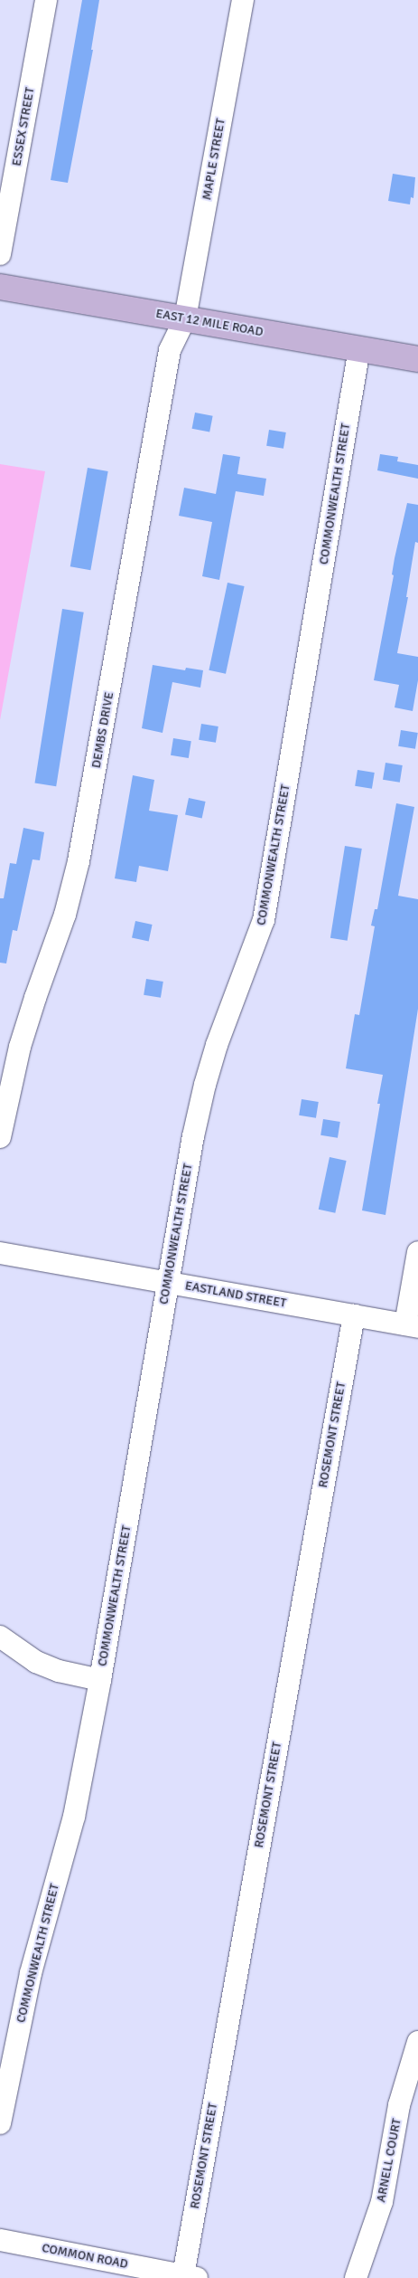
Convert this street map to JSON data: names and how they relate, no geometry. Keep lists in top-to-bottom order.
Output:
{
  "streets": {
    "main road": ["EAST 12 MILE ROAD"],
    "street": [
      "ESSEX STREET",
      "MAPLE STREET",
      "COMMONWEALTH STREET",
      "DEMBS DRIVE",
      "EASTLAND STREET",
      "ROSEMONT STREET",
      "ARNELL COURT",
      "COMMON ROAD"
    ]
  },
  "crossings": [
    ["MAPLE STREET", "EAST 12 MILE ROAD"],
    ["MAPLE STREET", "DEMBS DRIVE"],
    ["EAST 12 MILE ROAD", "COMMONWEALTH STREET"],
    ["EAST 12 MILE ROAD", "DEMBS DRIVE"],
    ["COMMONWEALTH STREET", "EASTLAND STREET"],
    ["EASTLAND STREET", "ROSEMONT STREET"],
    ["ROSEMONT STREET", "COMMON ROAD"]
  ]
}
